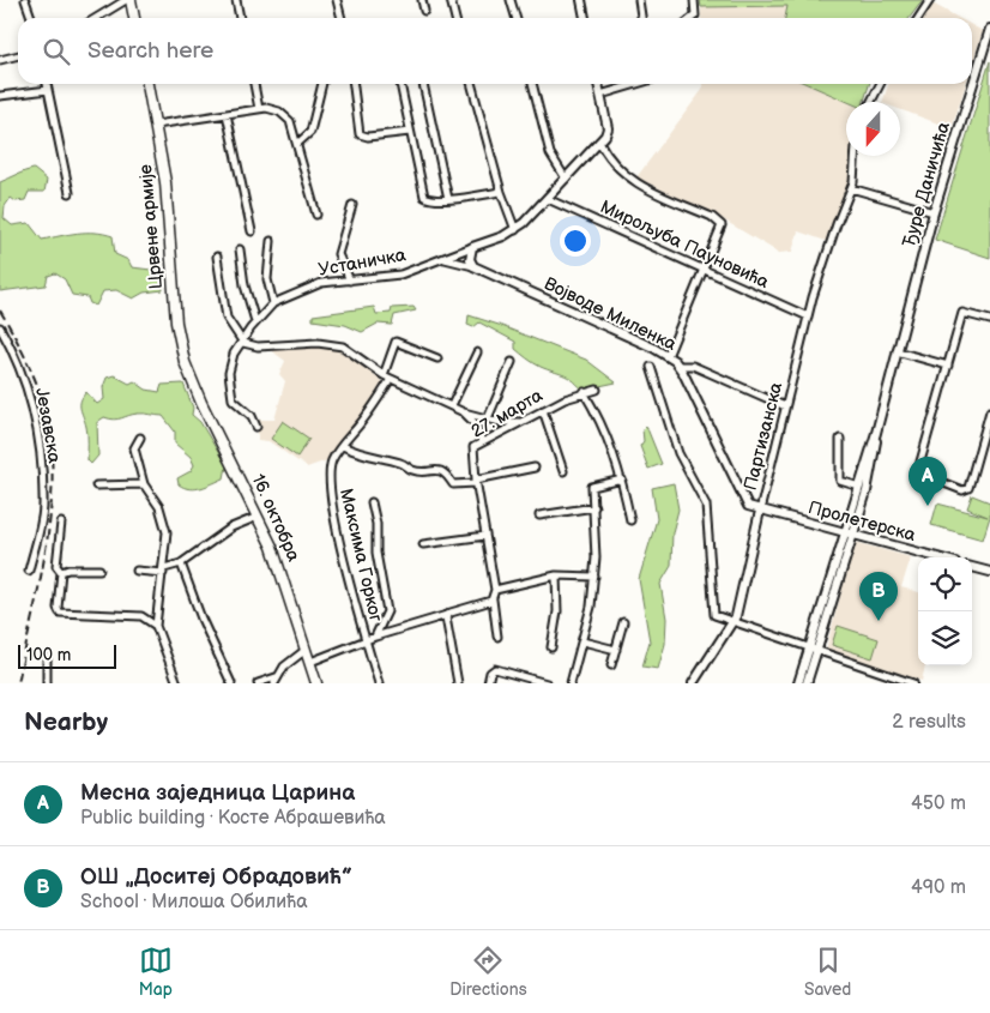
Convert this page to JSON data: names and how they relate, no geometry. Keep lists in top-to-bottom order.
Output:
{
  "streets": {
    "main road": ["Црвене армије", "16. октобра"],
    "street": [
      "Ђуре Даничића",
      "Мирољуба Пауновића",
      "Устаничка",
      "Војводе Миленка",
      "27. марта",
      "Језавска",
      "Партизанска",
      "Пролетерска",
      "Максима Горког"
    ]
  },
  "crossings": [
    ["Ђуре Даничића", "Пролетерска"],
    ["Црвене армије", "16. октобра"],
    ["Мирољуба Пауновића", "Устаничка"],
    ["Мирољуба Пауновића", "Партизанска"],
    ["Војводе Миленка", "Партизанска"],
    ["Партизанска", "Пролетерска"]
  ],
  "scale_bar": "100 m",
  "north": "bottom",
  "page": {
    "search": "Search here",
    "pins": ["A", "B"],
    "scale": "100 m",
    "heading": ["Nearby", "2 results"],
    "list": [
      {
        "mark": "A",
        "name": "Месна заједница Царина",
        "note": "Public building · Косте Абрашевића",
        "value": "450 m"
      },
      {
        "mark": "B",
        "name": "ОШ „Доситеј Обрадовић”",
        "note": "School · Милоша Обилића",
        "value": "490 m"
      }
    ],
    "nav": ["Map", "Directions", "Saved"]
  }
}
